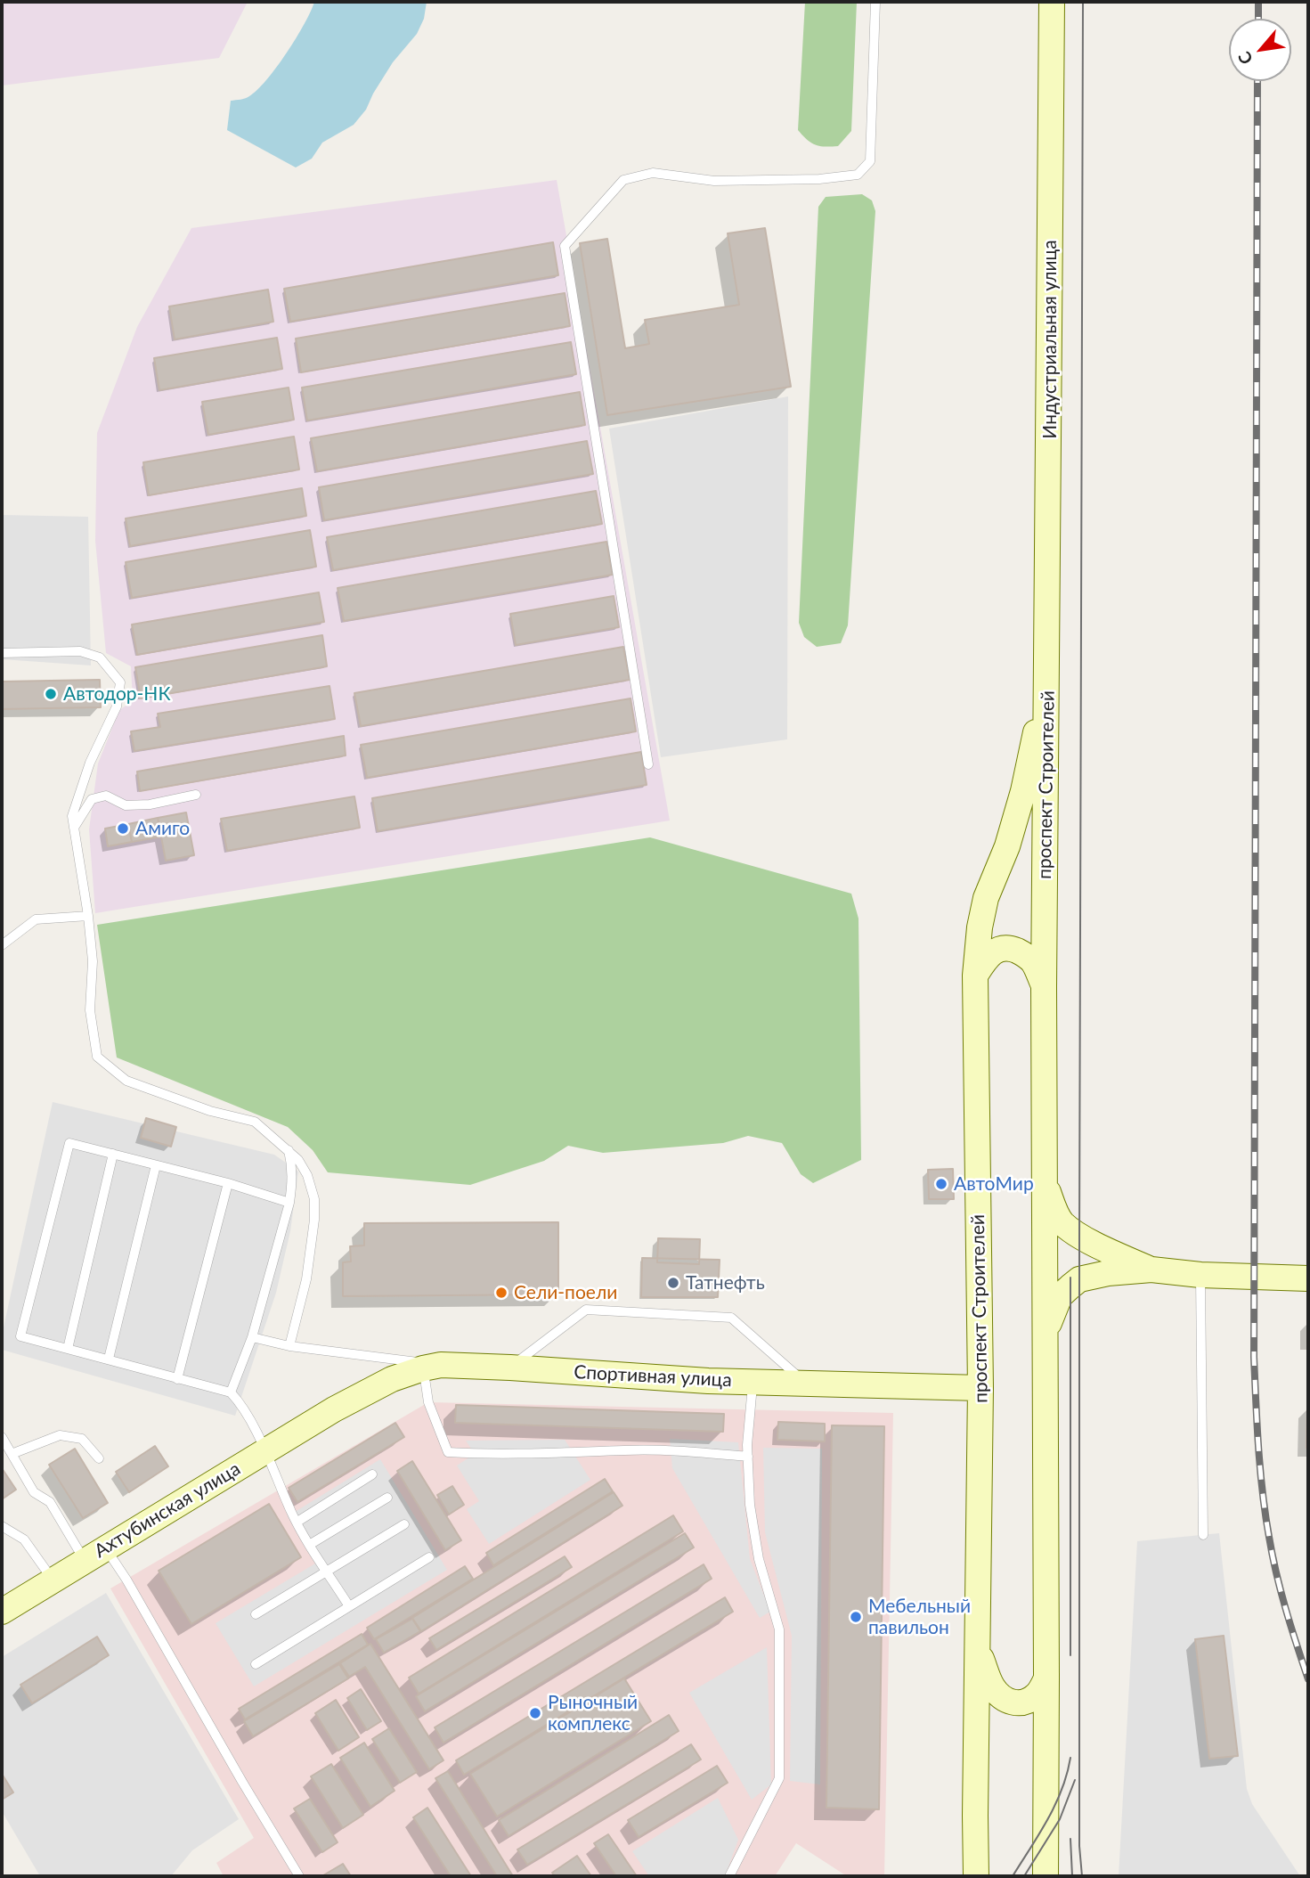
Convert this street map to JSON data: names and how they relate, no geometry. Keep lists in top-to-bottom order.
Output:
{
  "streets": {
    "main road": [
      "Индустриальная улица",
      "проспект Строителей",
      "Спортивная улица",
      "Ахтубинская улица"
    ]
  },
  "crossings": [
    ["Индустриальная улица", "проспект Строителей"],
    ["проспект Строителей", "Спортивная улица"],
    ["Спортивная улица", "Ахтубинская улица"]
  ],
  "places": [
    "Автодор-НК",
    "Амиго",
    "АвтоМир",
    "Татнефть",
    "Сели-поели",
    "Мебельный павильон",
    "Рыночный комплекс"
  ],
  "north": "bottom left"
}
